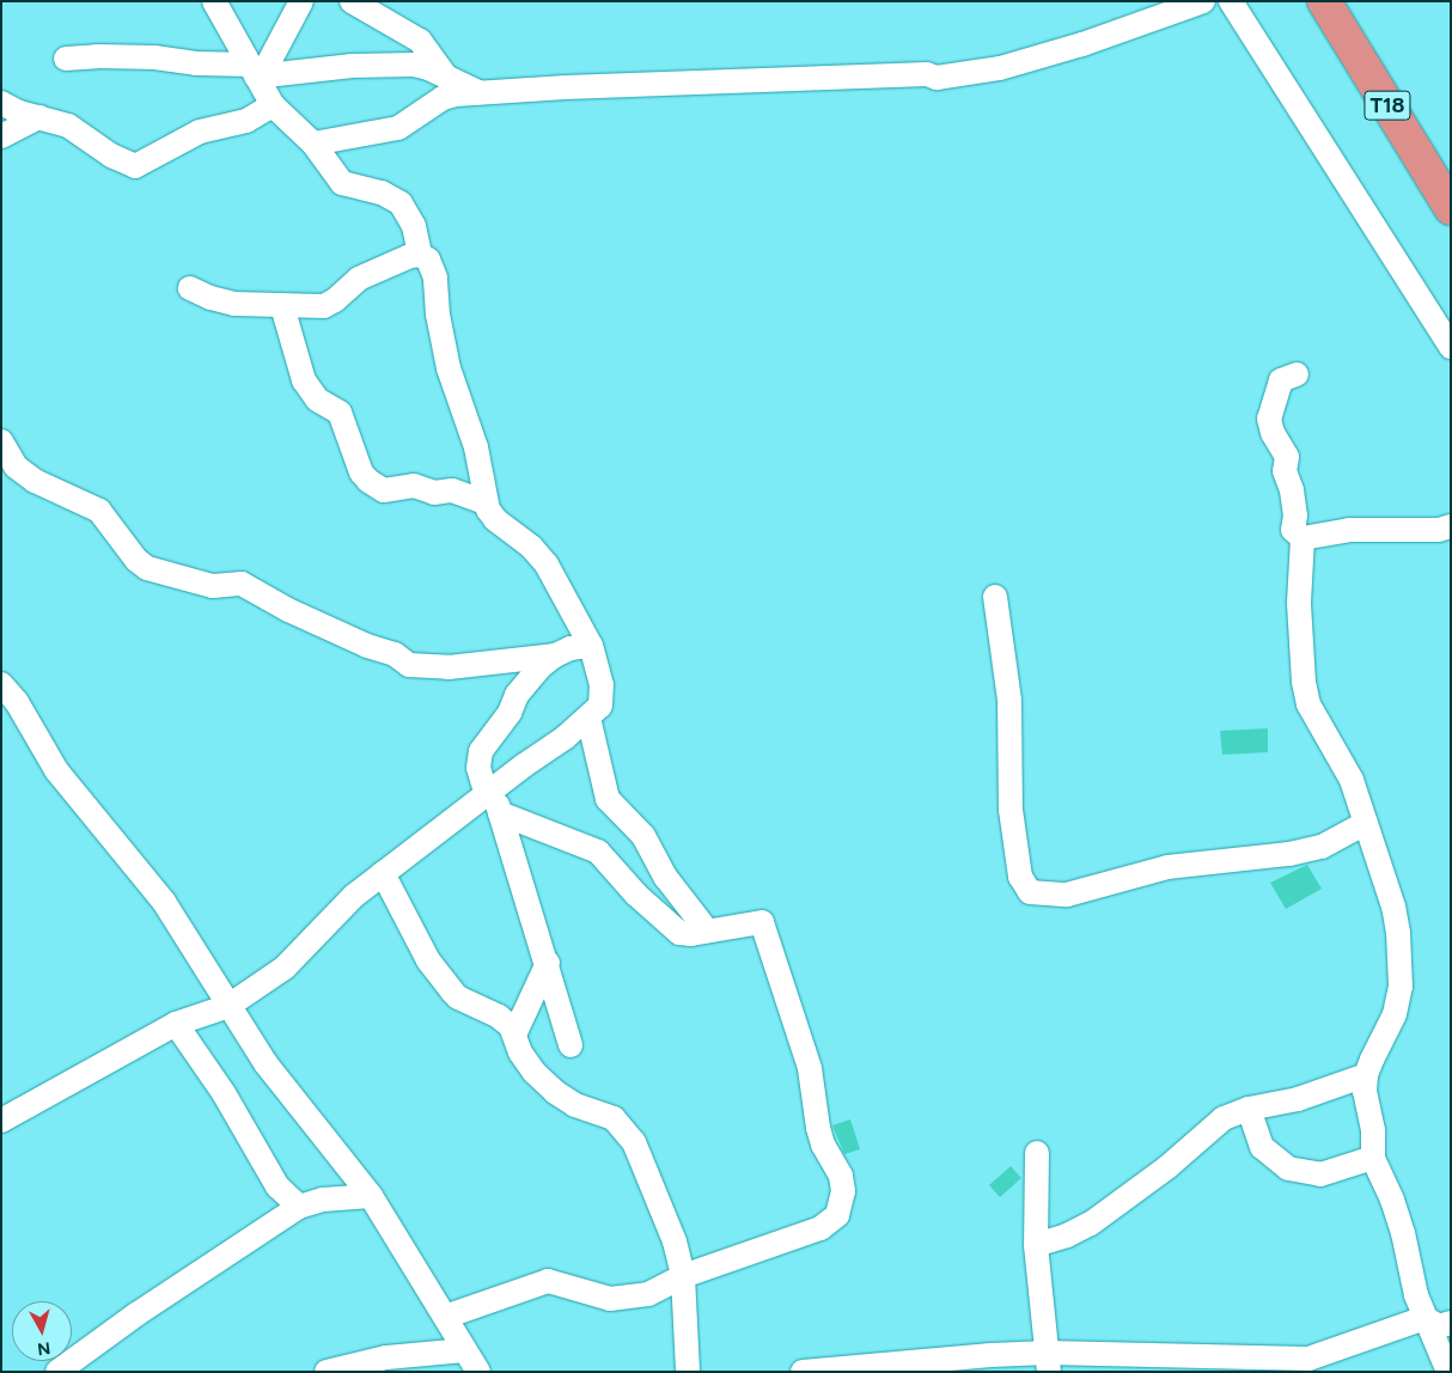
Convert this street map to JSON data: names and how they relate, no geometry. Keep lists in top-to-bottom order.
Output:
{
  "streets": {
    "highway": ["T18"]
  },
  "north": "bottom"
}
